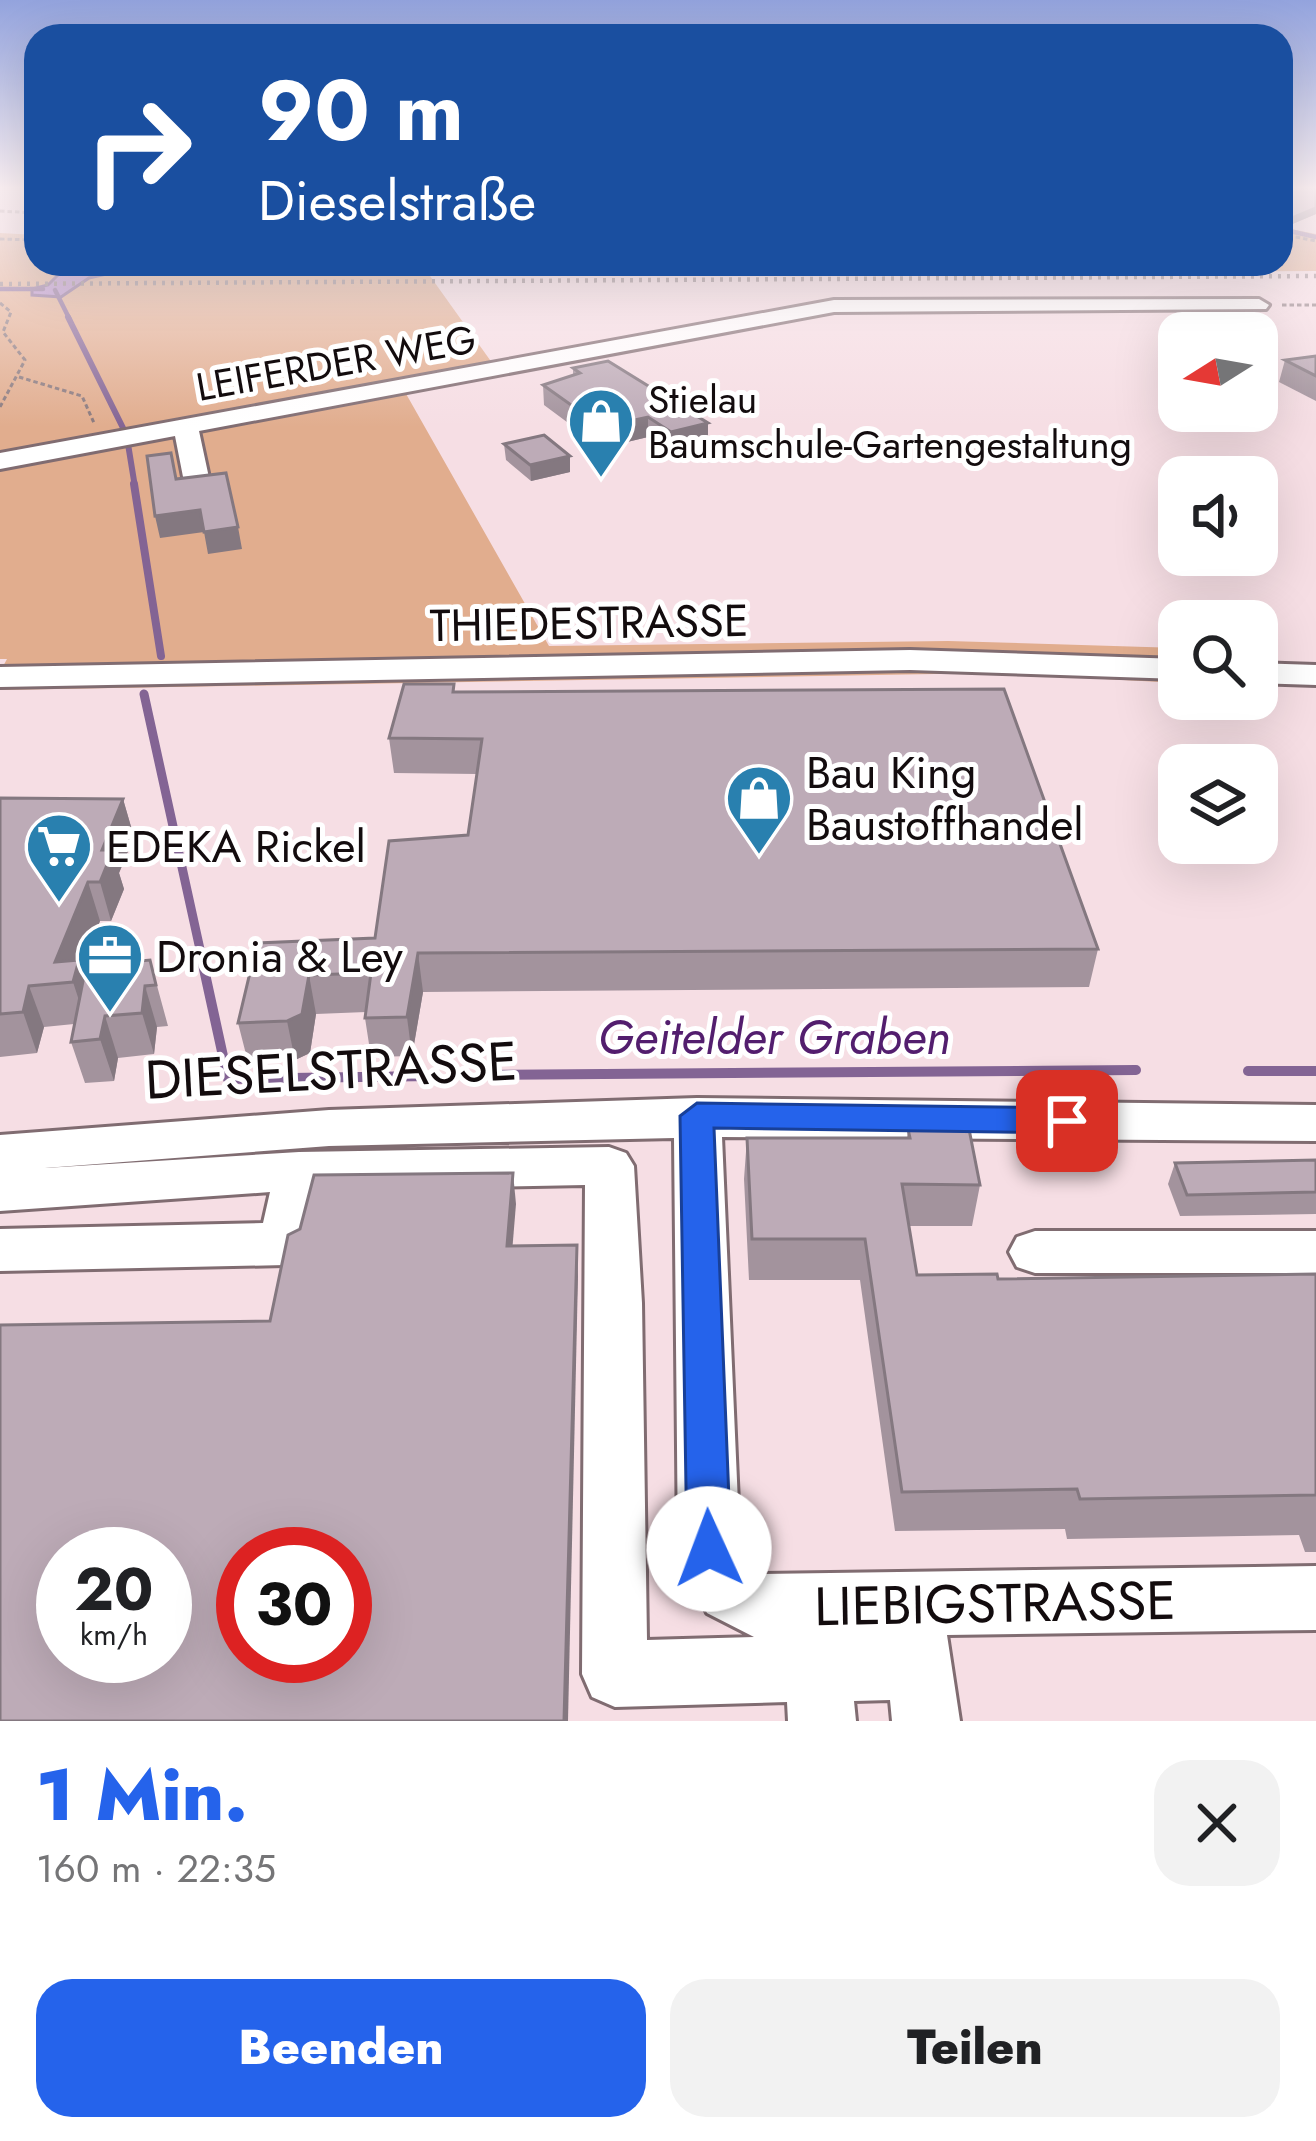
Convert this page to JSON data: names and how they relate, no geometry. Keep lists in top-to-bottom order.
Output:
{
  "streets": {
    "street": [
      "LEIFERDER WEG",
      "THIEDESTRASSE",
      "DIESELSTRASSE",
      "LIEBIGSTRASSE"
    ]
  },
  "crossings": [
    ["DIESELSTRASSE", "LIEBIGSTRASSE"]
  ],
  "water": ["Geitelder Graben"],
  "places": {
    "shop": ["Stielau Baumschule-Gartengestaltung", "Bau King Baustoffhandel"],
    "supermarket": ["EDEKA Rickel"],
    "office": ["Dronia & Ley"]
  },
  "north": "left",
  "page": {
    "turn": ["90 m", "Dieselstraße"],
    "speed": "20 km/h",
    "limit": "30",
    "heading": ["1 Min.", "160 m · 22:35"],
    "buttons": ["Beenden", "Teilen"]
  }
}
